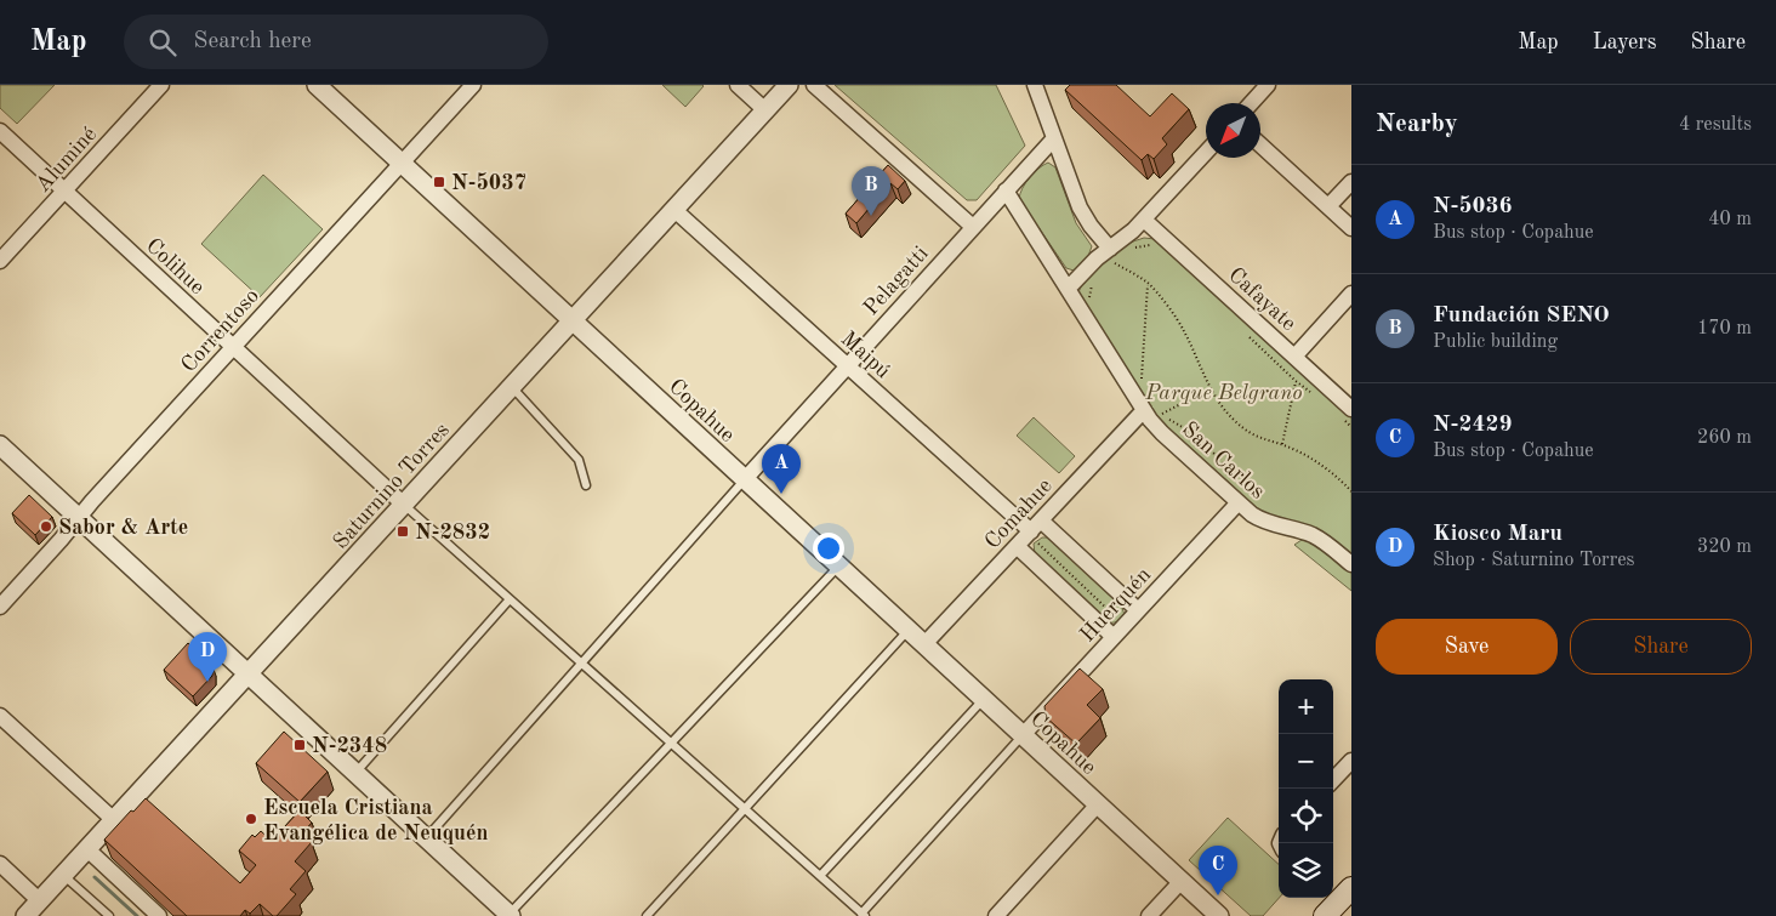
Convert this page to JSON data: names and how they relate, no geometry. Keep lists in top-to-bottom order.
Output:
{
  "streets": {
    "street": [
      "Aluminé",
      "Colihue",
      "Pelagatti",
      "Cafayate",
      "Correntoso",
      "Maipú",
      "Copahue",
      "San Carlos",
      "Saturnino Torres",
      "Comahue",
      "Huerquén"
    ]
  },
  "crossings": [
    ["Aluminé", "Colihue"],
    ["Colihue", "Correntoso"],
    ["Colihue", "Saturnino Torres"],
    ["Pelagatti", "Maipú"],
    ["Pelagatti", "Copahue"],
    ["Pelagatti", "San Carlos"],
    ["Correntoso", "Copahue"],
    ["Maipú", "Saturnino Torres"],
    ["Maipú", "Comahue"],
    ["Maipú", "Huerquén"],
    ["Copahue", "Saturnino Torres"],
    ["Copahue", "Comahue"],
    ["Copahue", "Huerquén"],
    ["San Carlos", "Comahue"],
    ["San Carlos", "Huerquén"]
  ],
  "parks": ["Parque Belgrano"],
  "places": {
    "transit": ["N-5037", "N-2832", "N-2348"],
    "other": ["Sabor & Arte", "Escuela Cristiana Evangélica de Neuquén"]
  },
  "north": "bottom left",
  "page": {
    "header": "Map",
    "search": "Search here",
    "nav": ["Map", "Layers", "Share"],
    "heading": ["Nearby", "4 results"],
    "list": [
      {
        "mark": "A",
        "name": "N-5036",
        "note": "Bus stop · Copahue",
        "value": "40 m"
      },
      {
        "mark": "B",
        "name": "Fundación SENO",
        "note": "Public building",
        "value": "170 m"
      },
      {
        "mark": "C",
        "name": "N-2429",
        "note": "Bus stop · Copahue",
        "value": "260 m"
      },
      {
        "mark": "D",
        "name": "Kiosco Maru",
        "note": "Shop · Saturnino Torres",
        "value": "320 m"
      }
    ],
    "pins": [
      "B",
      "A",
      "D",
      "C"
    ],
    "buttons": ["Save", "Share"],
    "map_buttons": ["+", "−"]
  }
}
